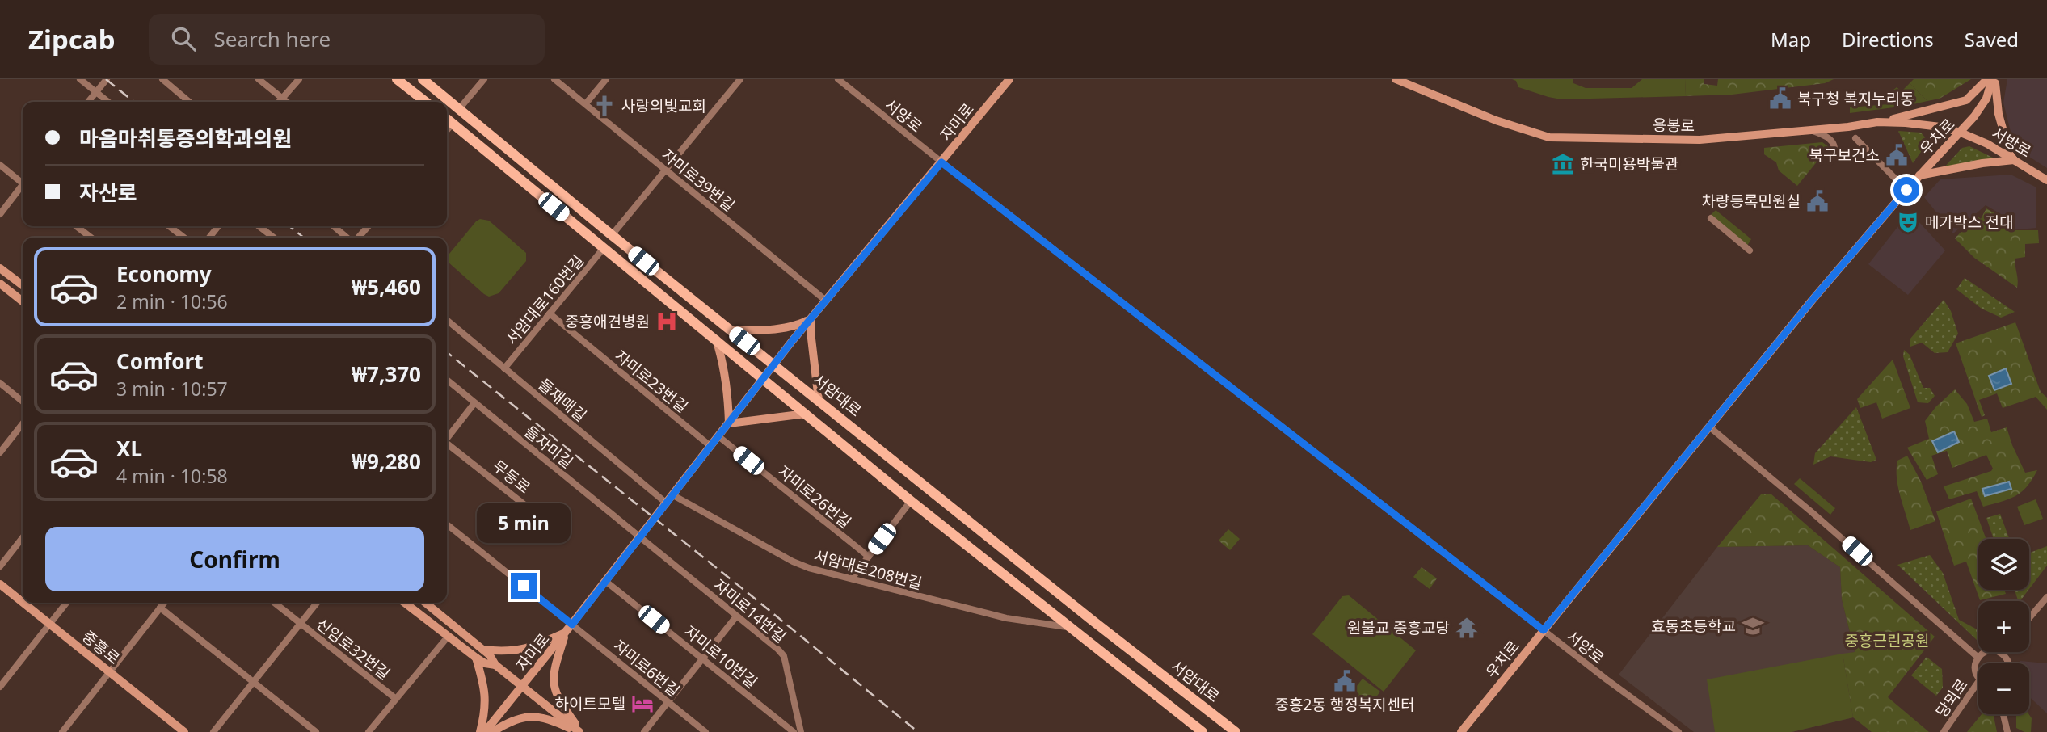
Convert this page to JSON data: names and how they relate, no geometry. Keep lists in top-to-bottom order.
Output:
{
  "streets": {
    "main road": ["서암대로"],
    "street": [
      "서양로",
      "자미로",
      "용봉로",
      "우치로",
      "서방로",
      "자미로39번길",
      "서암대로160번길",
      "자미로23번길",
      "들재매길",
      "들자미길",
      "무등로",
      "자미로26번길",
      "서암대로208번길",
      "자미로14번길",
      "중흥로",
      "신임로32번길",
      "자미로10번길",
      "자미로6번길",
      "당뫼로"
    ]
  },
  "crossings": [
    ["서양로", "자미로"],
    ["서양로", "우치로"],
    ["자미로", "자미로39번길"],
    ["자미로", "자미로23번길"],
    ["자미로", "서암대로"],
    ["자미로", "들재매길"],
    ["자미로", "들자미길"],
    ["자미로", "자미로26번길"],
    ["자미로", "서암대로208번길"],
    ["자미로", "자미로14번길"],
    ["자미로", "자미로10번길"],
    ["자미로", "자미로6번길"],
    ["용봉로", "우치로"],
    ["용봉로", "서방로"],
    ["우치로", "서방로"],
    ["서암대로160번길", "자미로23번길"],
    ["서암대로160번길", "들재매길"],
    ["들자미길", "무등로"],
    ["들자미길", "자미로14번길"]
  ],
  "parks": ["중흥근린공원"],
  "places": {
    "public building": [
      "북구청 복지누리동",
      "북구보건소",
      "차량등록민원실",
      "중흥2동 행정복지센터"
    ],
    "church": ["사랑의빛교회"],
    "museum": ["한국미용박물관"],
    "theatre": ["메가박스 전대"],
    "hospital": ["중흥애견병원"],
    "school or university": ["효동초등학교"],
    "temple": ["원불교 중흥교당"],
    "hotel": ["하이트모텔"]
  },
  "page": {
    "header": "Zipcab",
    "search": "Search here",
    "nav": ["Map", "Directions", "Saved"],
    "banner": ["마음마취통증의학과의원", "자산로"],
    "list": [
      {
        "name": "Economy",
        "note": "2 min · 10:56",
        "value": "₩5,460"
      },
      {
        "name": "Comfort",
        "note": "3 min · 10:57",
        "value": "₩7,370"
      },
      {
        "name": "XL",
        "note": "4 min · 10:58",
        "value": "₩9,280"
      }
    ],
    "bubble": "5 min",
    "buttons": "Confirm",
    "map_buttons": ["+", "−"]
  }
}
